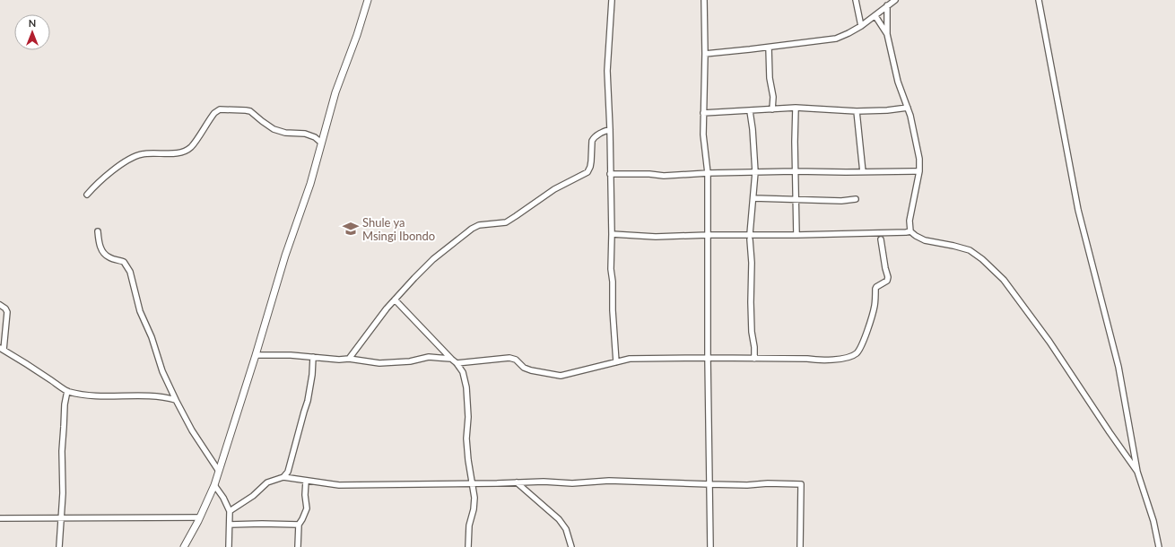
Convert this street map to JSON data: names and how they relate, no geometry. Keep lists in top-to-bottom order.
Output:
{
  "places": {
    "school or university": ["Shule ya Msingi Ibondo"]
  },
  "north": "top"
}
